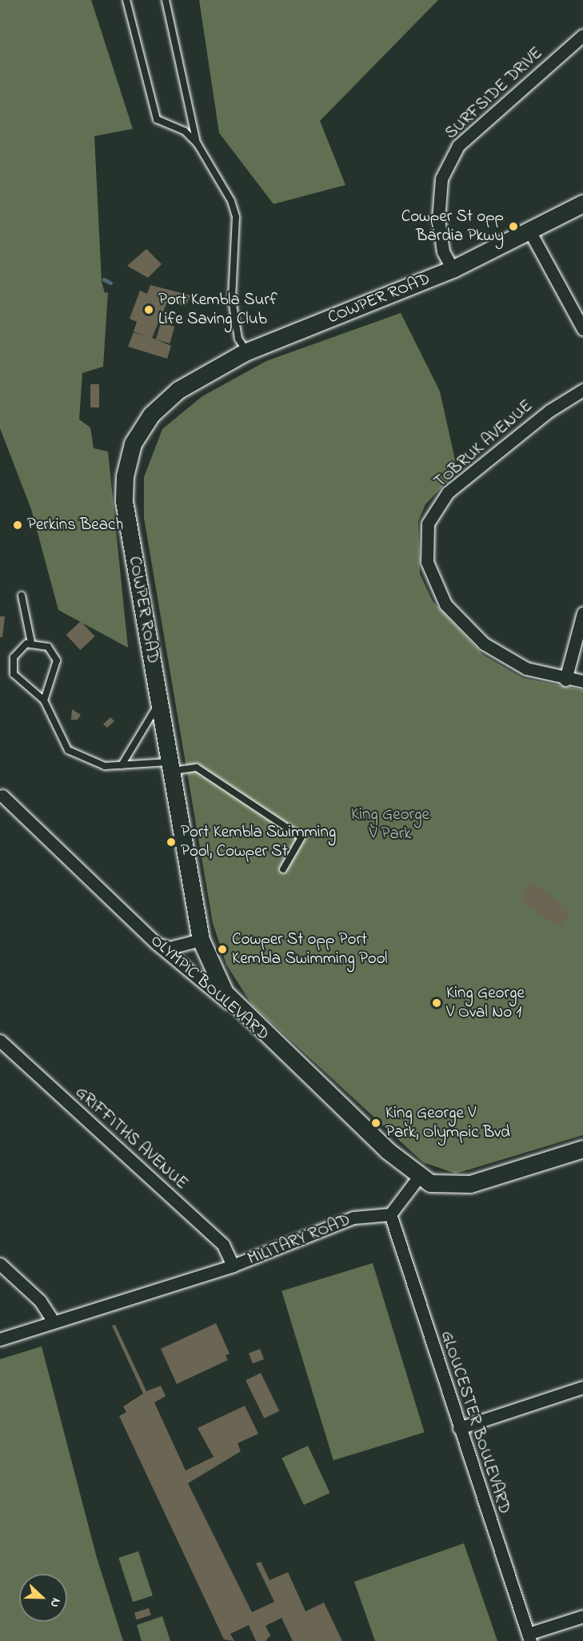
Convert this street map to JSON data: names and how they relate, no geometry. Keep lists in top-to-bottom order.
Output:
{
  "streets": {
    "main road": ["COWPER ROAD", "OLYMPIC BOULEVARD"],
    "street": [
      "SURFSIDE DRIVE",
      "TOBRUK AVENUE",
      "GRIFFITHS AVENUE",
      "MILITARY ROAD",
      "GLOUCESTER BOULEVARD"
    ]
  },
  "crossings": [
    ["SURFSIDE DRIVE", "COWPER ROAD"],
    ["COWPER ROAD", "OLYMPIC BOULEVARD"],
    ["GRIFFITHS AVENUE", "MILITARY ROAD"],
    ["MILITARY ROAD", "GLOUCESTER BOULEVARD"]
  ],
  "parks": ["King George V Park"],
  "places": [
    "Cowper St opp Bardia Pkwy",
    "Port Kembla Surf Life Saving Club",
    "Perkins Beach",
    "Port Kembla Swimming Pool, Cowper St",
    "Cowper St opp Port Kembla Swimming Pool",
    "King George V Oval No 1",
    "King George V Park, Olympic Bvd"
  ],
  "north": "right"
}
